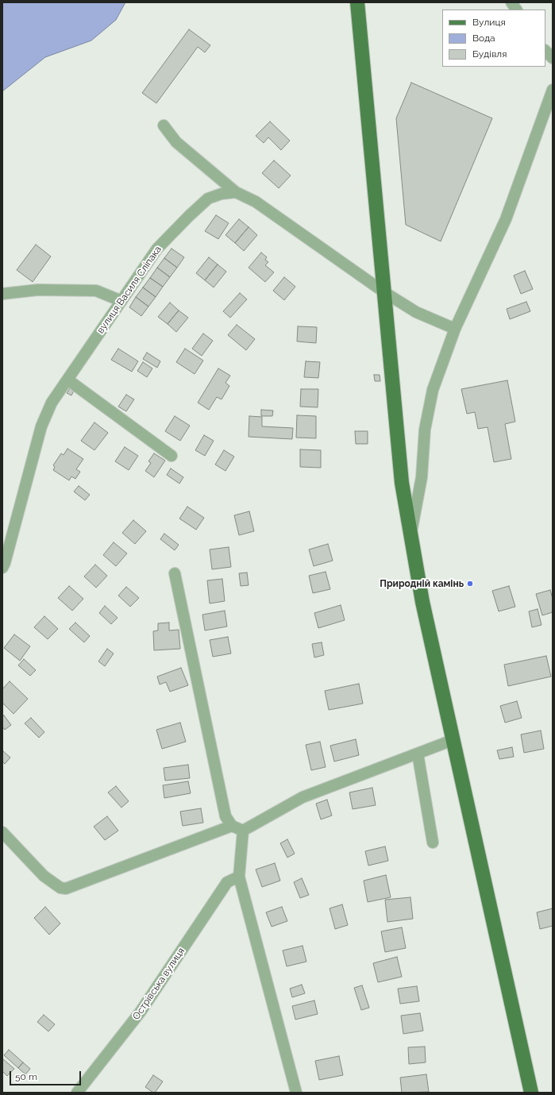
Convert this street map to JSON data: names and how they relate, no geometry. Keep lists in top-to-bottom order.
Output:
{
  "streets": {
    "street": ["вулиця Василя Сліпака", "Острівська вулиця"]
  },
  "places": ["Природній камінь"],
  "legend": ["Вулиця", "Вода", "Будівля"],
  "scale_bar": "50 m"
}
